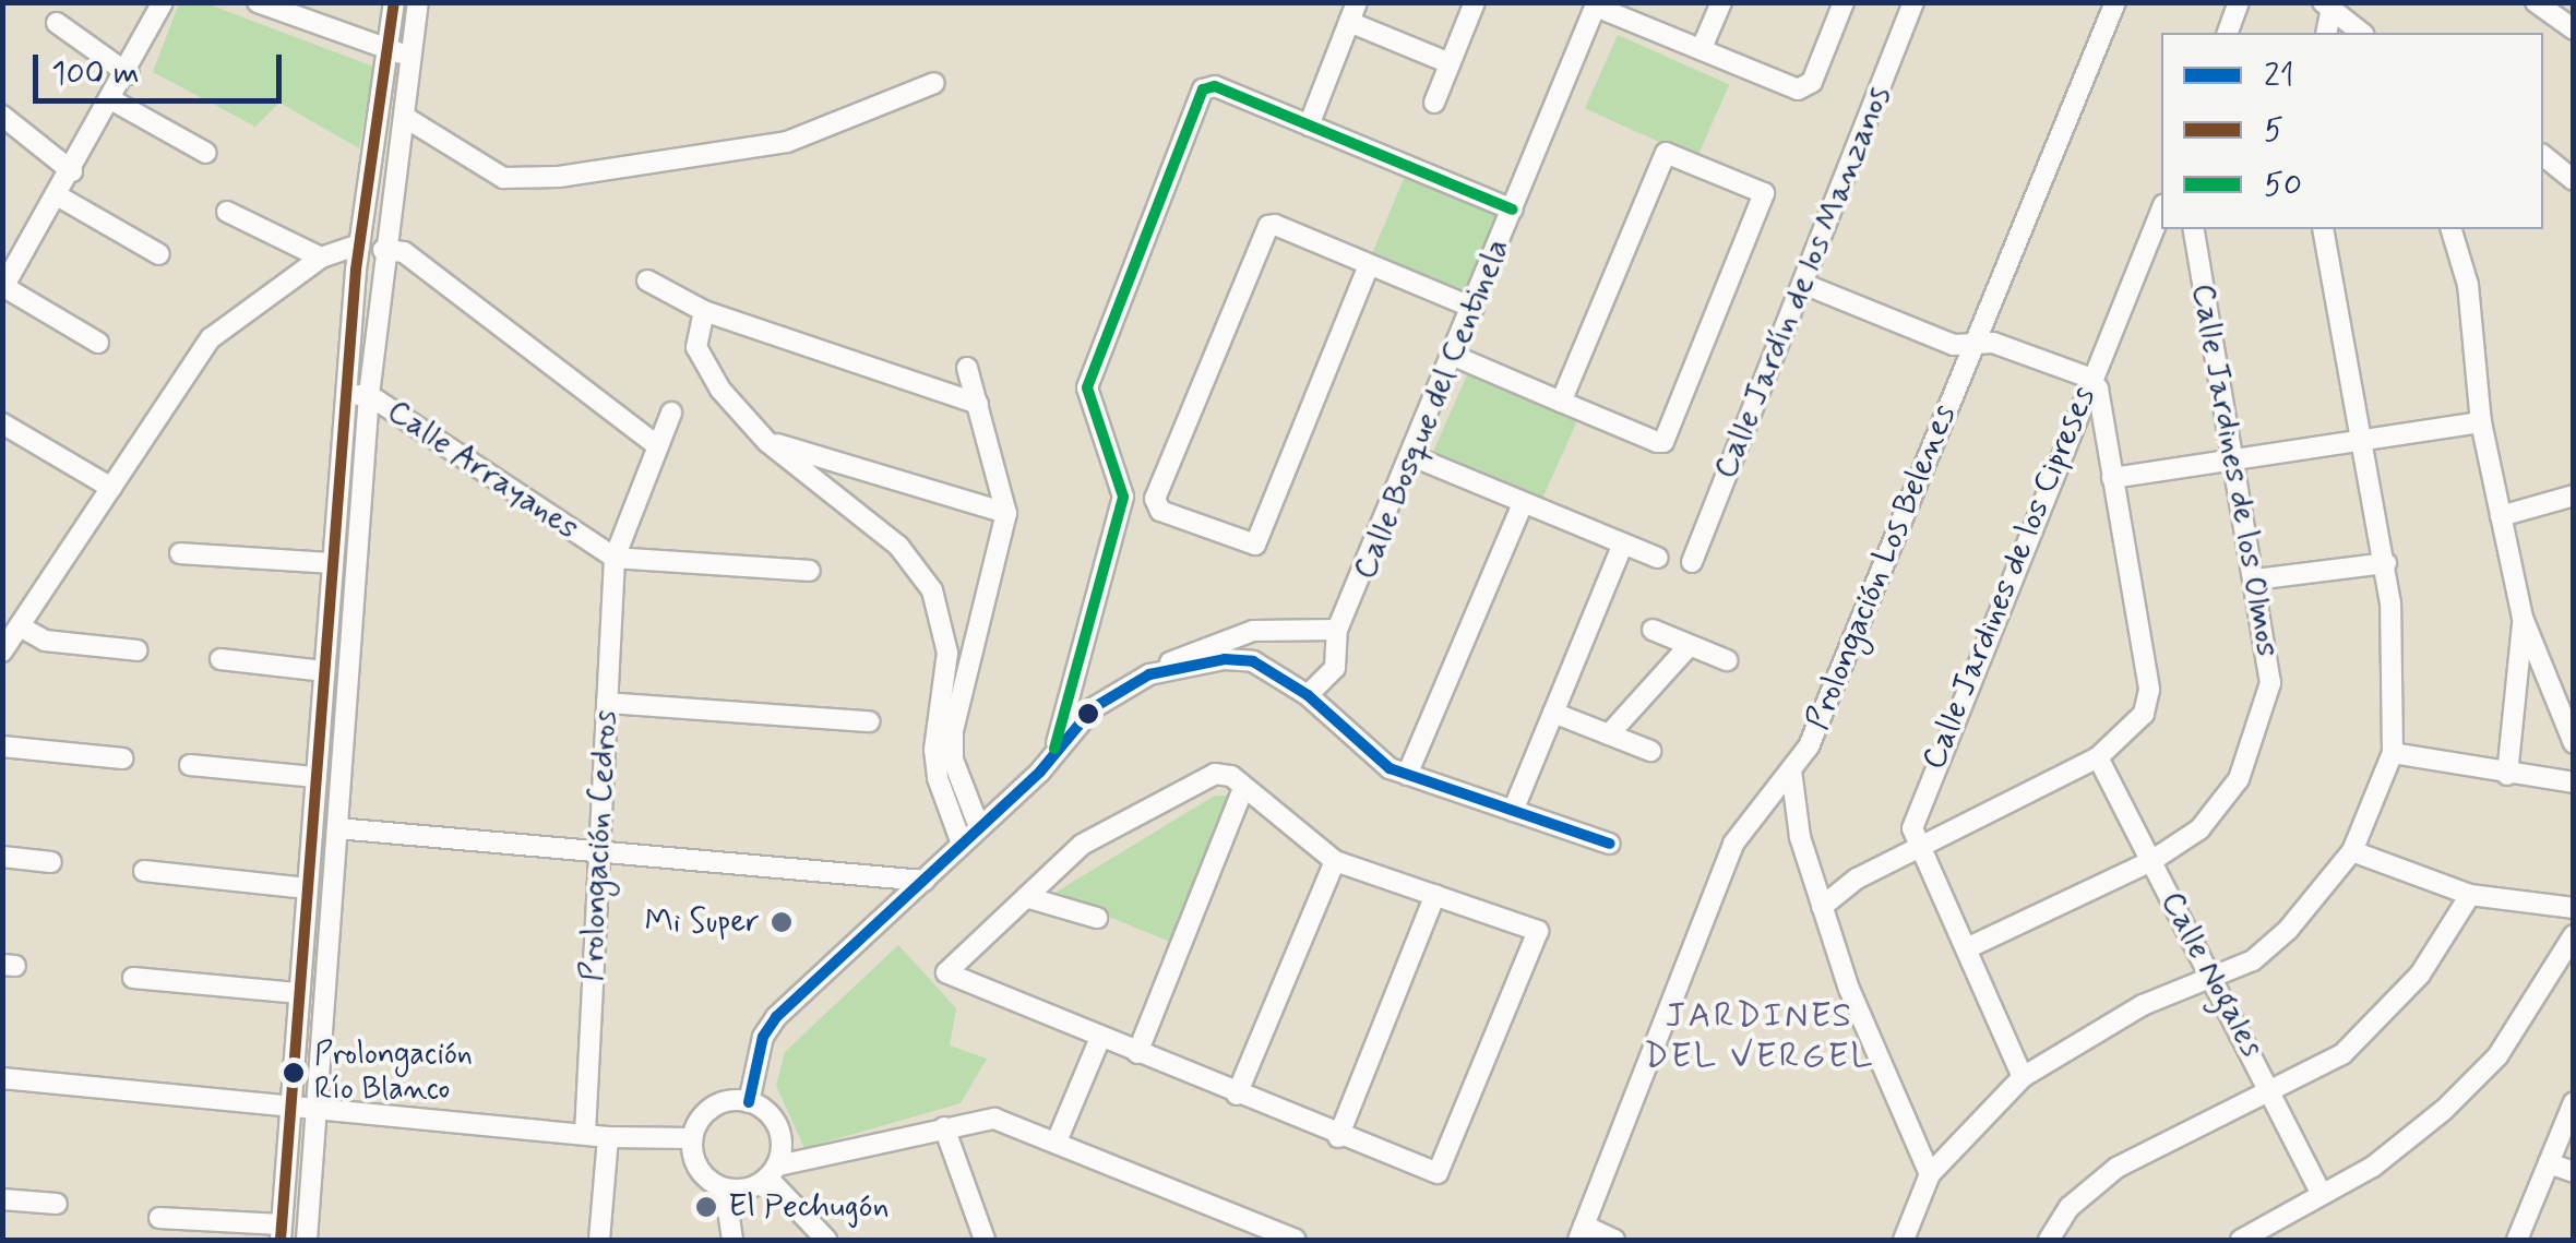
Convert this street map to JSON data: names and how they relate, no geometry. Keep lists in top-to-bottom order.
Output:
{
  "streets": {
    "street": [
      "Calle Jardín de los Manzanos",
      "Calle Bosque del Centinela",
      "Calle Arrayanes",
      "Calle Jardines de los Olmos",
      "Prolongación Los Belenes",
      "Calle Jardines de los Cipreses",
      "Prolongación Cedros",
      "Calle Nogales"
    ]
  },
  "crossings": [
    ["Calle Arrayanes", "Prolongación Cedros"],
    ["Calle Jardines de los Olmos", "Calle Nogales"]
  ],
  "districts": ["JARDINES DEL VERGEL"],
  "places": ["Mi Super", "Prolongación Río Blanco", "El Pechugón"],
  "lines": ["transit line 5", "transit line 50", "transit line 21"],
  "legend": ["21", "5", "50"],
  "scale_bar": "100 m"
}
